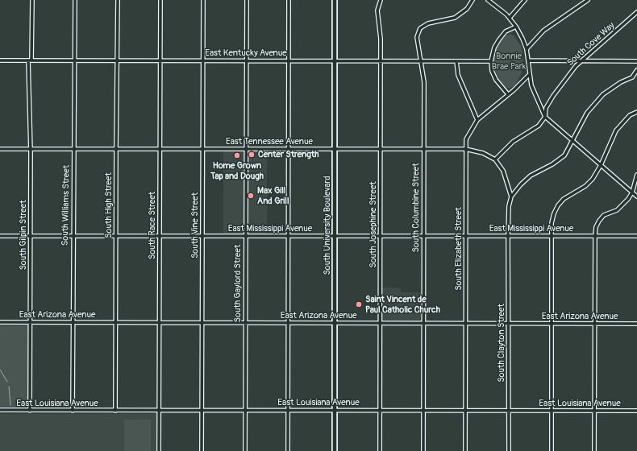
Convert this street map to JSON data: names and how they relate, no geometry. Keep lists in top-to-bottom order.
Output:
{
  "streets": {
    "main road": ["South University Boulevard"],
    "street": [
      "South Cove Way",
      "East Kentucky Avenue",
      "East Tennessee Avenue",
      "South Williams Street",
      "South High Street",
      "South Columbine Street",
      "South Josephine Street",
      "South Race Street",
      "South Vine Street",
      "East Mississippi Avenue",
      "South Gilpin Street",
      "South Elizabeth Street",
      "South Gaylord Street",
      "East Arizona Avenue",
      "South Clayton Street",
      "East Louisiana Avenue"
    ]
  },
  "crossings": [
    ["South Cove Way", "East Tennessee Avenue"],
    ["East Kentucky Avenue", "South Williams Street"],
    ["East Kentucky Avenue", "South High Street"],
    ["East Kentucky Avenue", "South Columbine Street"],
    ["East Kentucky Avenue", "South Josephine Street"],
    ["East Kentucky Avenue", "South Race Street"],
    ["East Kentucky Avenue", "South Vine Street"],
    ["East Kentucky Avenue", "South University Boulevard"],
    ["East Kentucky Avenue", "South Gilpin Street"],
    ["East Kentucky Avenue", "South Gaylord Street"],
    ["East Tennessee Avenue", "South Williams Street"],
    ["East Tennessee Avenue", "South High Street"],
    ["East Tennessee Avenue", "South Columbine Street"],
    ["East Tennessee Avenue", "South Josephine Street"],
    ["East Tennessee Avenue", "South Race Street"],
    ["East Tennessee Avenue", "South Vine Street"],
    ["East Tennessee Avenue", "South University Boulevard"],
    ["East Tennessee Avenue", "South Gilpin Street"],
    ["East Tennessee Avenue", "South Elizabeth Street"],
    ["East Tennessee Avenue", "South Gaylord Street"],
    ["South Williams Street", "East Mississippi Avenue"],
    ["South Williams Street", "East Arizona Avenue"],
    ["South Williams Street", "East Louisiana Avenue"],
    ["South High Street", "East Mississippi Avenue"],
    ["South High Street", "East Arizona Avenue"],
    ["South High Street", "East Louisiana Avenue"],
    ["South Columbine Street", "East Mississippi Avenue"],
    ["South Columbine Street", "East Arizona Avenue"],
    ["South Columbine Street", "East Louisiana Avenue"],
    ["South Josephine Street", "East Mississippi Avenue"],
    ["South Josephine Street", "East Arizona Avenue"],
    ["South Josephine Street", "East Louisiana Avenue"],
    ["South Race Street", "East Mississippi Avenue"],
    ["South Race Street", "East Arizona Avenue"],
    ["South Race Street", "East Louisiana Avenue"],
    ["South Vine Street", "East Mississippi Avenue"],
    ["South Vine Street", "East Arizona Avenue"],
    ["South Vine Street", "East Louisiana Avenue"],
    ["South University Boulevard", "East Mississippi Avenue"],
    ["South University Boulevard", "East Arizona Avenue"],
    ["South University Boulevard", "East Louisiana Avenue"],
    ["East Mississippi Avenue", "South Gilpin Street"],
    ["East Mississippi Avenue", "South Elizabeth Street"],
    ["East Mississippi Avenue", "South Gaylord Street"],
    ["East Mississippi Avenue", "South Clayton Street"],
    ["South Gilpin Street", "East Arizona Avenue"],
    ["South Gilpin Street", "East Louisiana Avenue"],
    ["South Elizabeth Street", "East Arizona Avenue"],
    ["South Elizabeth Street", "East Louisiana Avenue"],
    ["South Gaylord Street", "East Arizona Avenue"],
    ["South Gaylord Street", "East Louisiana Avenue"],
    ["East Arizona Avenue", "South Clayton Street"],
    ["South Clayton Street", "East Louisiana Avenue"]
  ],
  "parks": ["Bonnie Brae Park"],
  "places": [
    "Center Strength",
    "Home Grown Tap and Dough",
    "Max Gill And Grill",
    "Saint Vincent de Paul Catholic Church"
  ]
}
